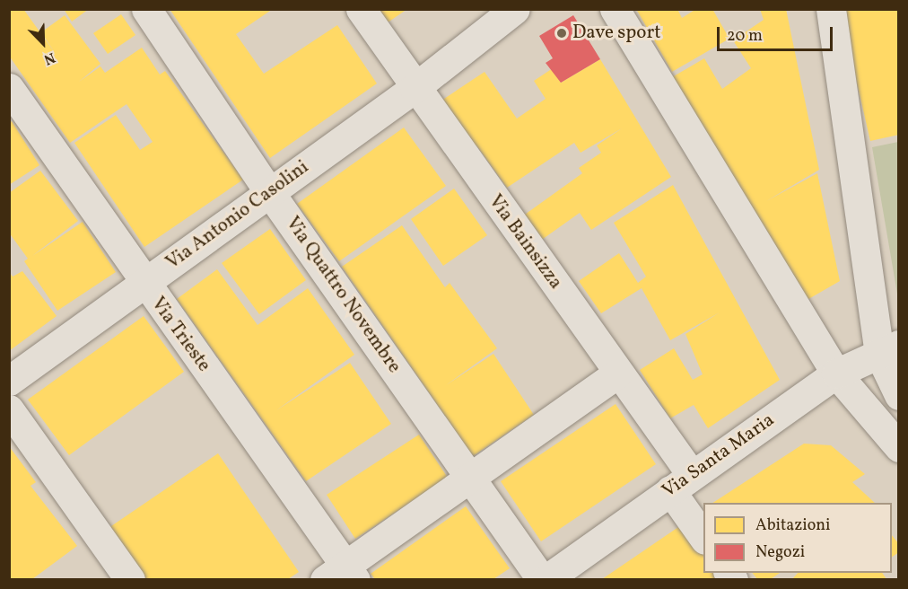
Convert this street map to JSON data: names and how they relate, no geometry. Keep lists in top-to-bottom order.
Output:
{
  "streets": {
    "street": [
      "Via Antonio Casolini",
      "Via Bainsizza",
      "Via Quattro Novembre",
      "Via Trieste",
      "Via Santa Maria"
    ]
  },
  "crossings": [
    ["Via Antonio Casolini", "Via Bainsizza"],
    ["Via Antonio Casolini", "Via Quattro Novembre"],
    ["Via Antonio Casolini", "Via Trieste"],
    ["Via Bainsizza", "Via Santa Maria"],
    ["Via Quattro Novembre", "Via Santa Maria"]
  ],
  "places": ["Dave sport"],
  "legend": ["Abitazioni", "Negozi"],
  "scale_bar": "20 m",
  "north": "bottom right"
}
